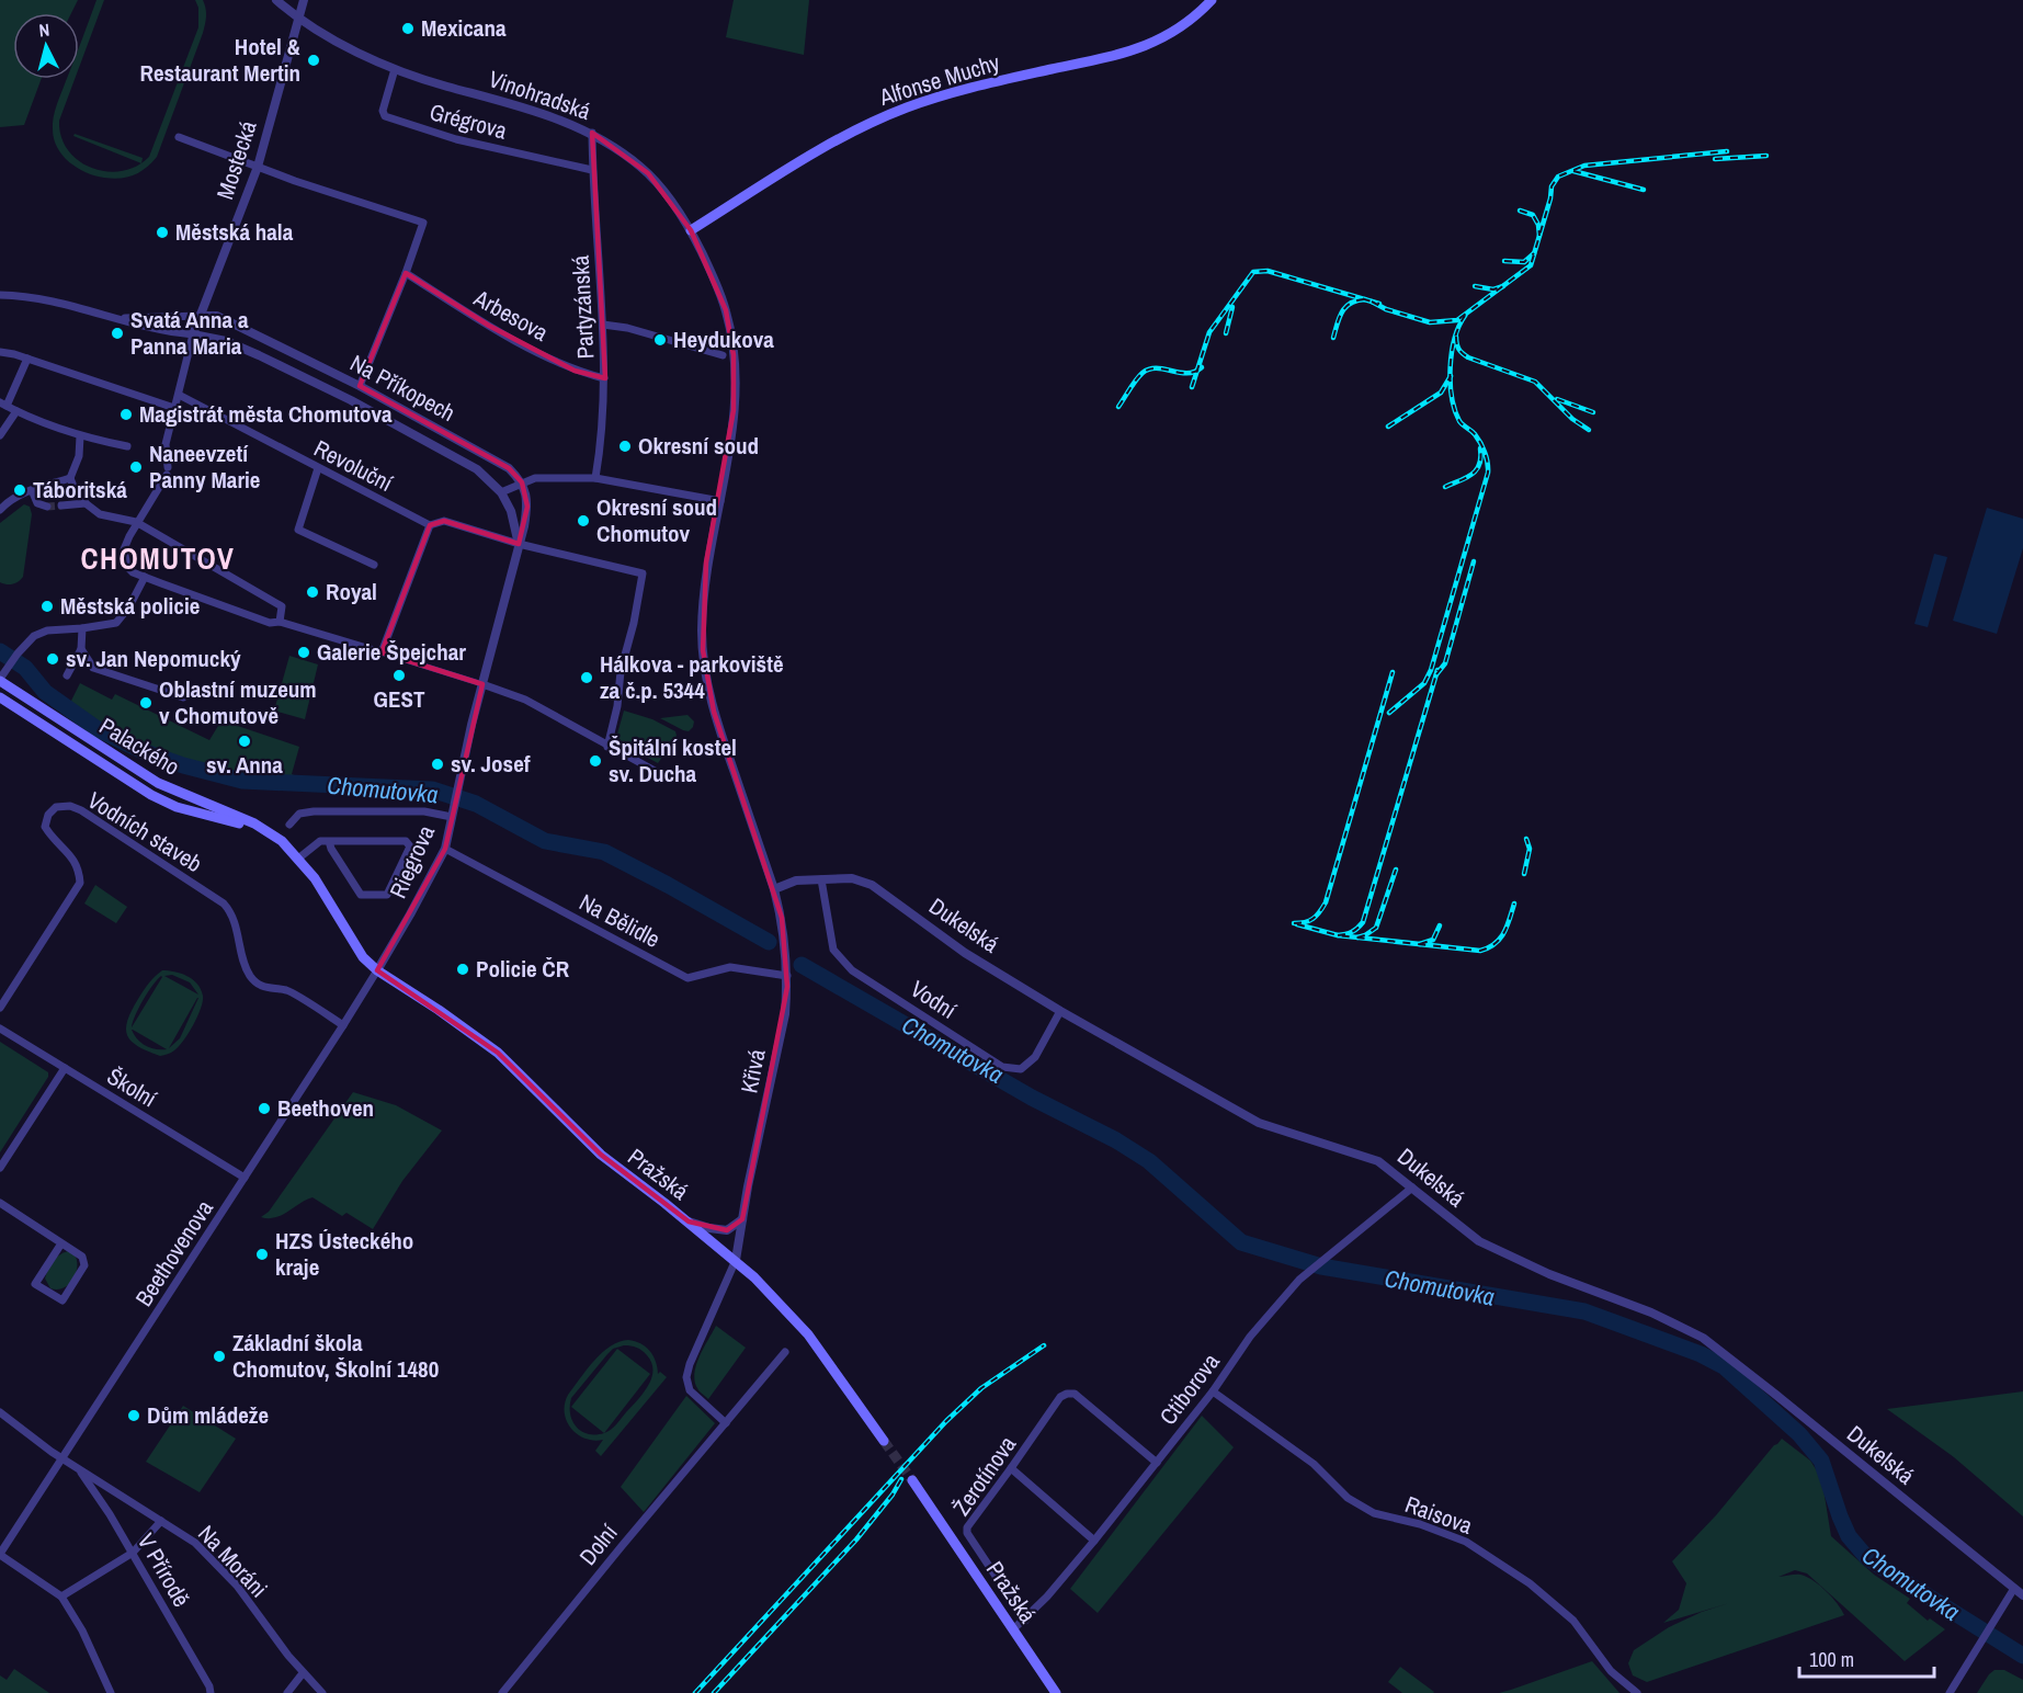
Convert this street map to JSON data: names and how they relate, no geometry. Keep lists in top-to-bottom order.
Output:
{
  "streets": {
    "main road": ["Alfonse Muchy", "Palackého", "Pražská"],
    "street": [
      "Vinohradská",
      "Grégrova",
      "Mostecká",
      "Partyzánská",
      "Arbesova",
      "Na Příkopech",
      "Revoluční",
      "Vodních staveb",
      "Riegrova",
      "Na Bělidle",
      "Dukelská",
      "Vodní",
      "Křivá",
      "Školní",
      "Beethovenova",
      "Ctiborova",
      "Žerotínova",
      "Raisova",
      "Dolní",
      "Na Moráni",
      "V Přírodě"
    ]
  },
  "crossings": [
    ["Alfonse Muchy", "Vinohradská"],
    ["Vinohradská", "Grégrova"],
    ["Vinohradská", "Mostecká"],
    ["Vinohradská", "Partyzánská"],
    ["Vinohradská", "Dukelská"],
    ["Vinohradská", "Křivá"],
    ["Grégrova", "Partyzánská"],
    ["Mostecká", "Na Příkopech"],
    ["Mostecká", "Revoluční"],
    ["Partyzánská", "Arbesova"],
    ["Na Příkopech", "Revoluční"],
    ["Na Příkopech", "Riegrova"],
    ["Palackého", "Riegrova"],
    ["Palackého", "Pražská"],
    ["Palackého", "Beethovenova"],
    ["Vodních staveb", "Beethovenova"],
    ["Riegrova", "Na Bělidle"],
    ["Riegrova", "Pražská"],
    ["Riegrova", "Beethovenova"],
    ["Na Bělidle", "Křivá"],
    ["Dukelská", "Vodní"],
    ["Dukelská", "Křivá"],
    ["Dukelská", "Ctiborova"],
    ["Křivá", "Pražská"],
    ["Školní", "Beethovenova"],
    ["Pražská", "Beethovenova"],
    ["Pražská", "Ctiborova"],
    ["Beethovenova", "Na Moráni"],
    ["Ctiborova", "Žerotínova"],
    ["Ctiborova", "Raisova"],
    ["Na Moráni", "V Přírodě"]
  ],
  "districts": ["CHOMUTOV"],
  "water": ["Chomutovka"],
  "places": [
    "Mexicana",
    "Hotel & Restaurant Mertin",
    "Městská hala",
    "Svatá Anna a Panna Maria",
    "Heydukova",
    "Magistrát města Chomutova",
    "Okresní soud",
    "Naneevzetí Panny Marie",
    "Táboritská",
    "Okresní soud Chomutov",
    "Royal",
    "Městská policie",
    "Galerie Špejchar",
    "sv. Jan Nepomucký",
    "GEST",
    "Hálkova - parkoviště za č.p. 5344",
    "Oblastní muzeum v Chomutově",
    "sv. Anna",
    "Špitální kostel sv. Ducha",
    "sv. Josef",
    "Policie ČR",
    "Beethoven",
    "HZS Ústeckého kraje",
    "Základní škola Chomutov, Školní 1480",
    "Dům mládeže"
  ],
  "scale_bar": "100 m",
  "north": "top"
}
